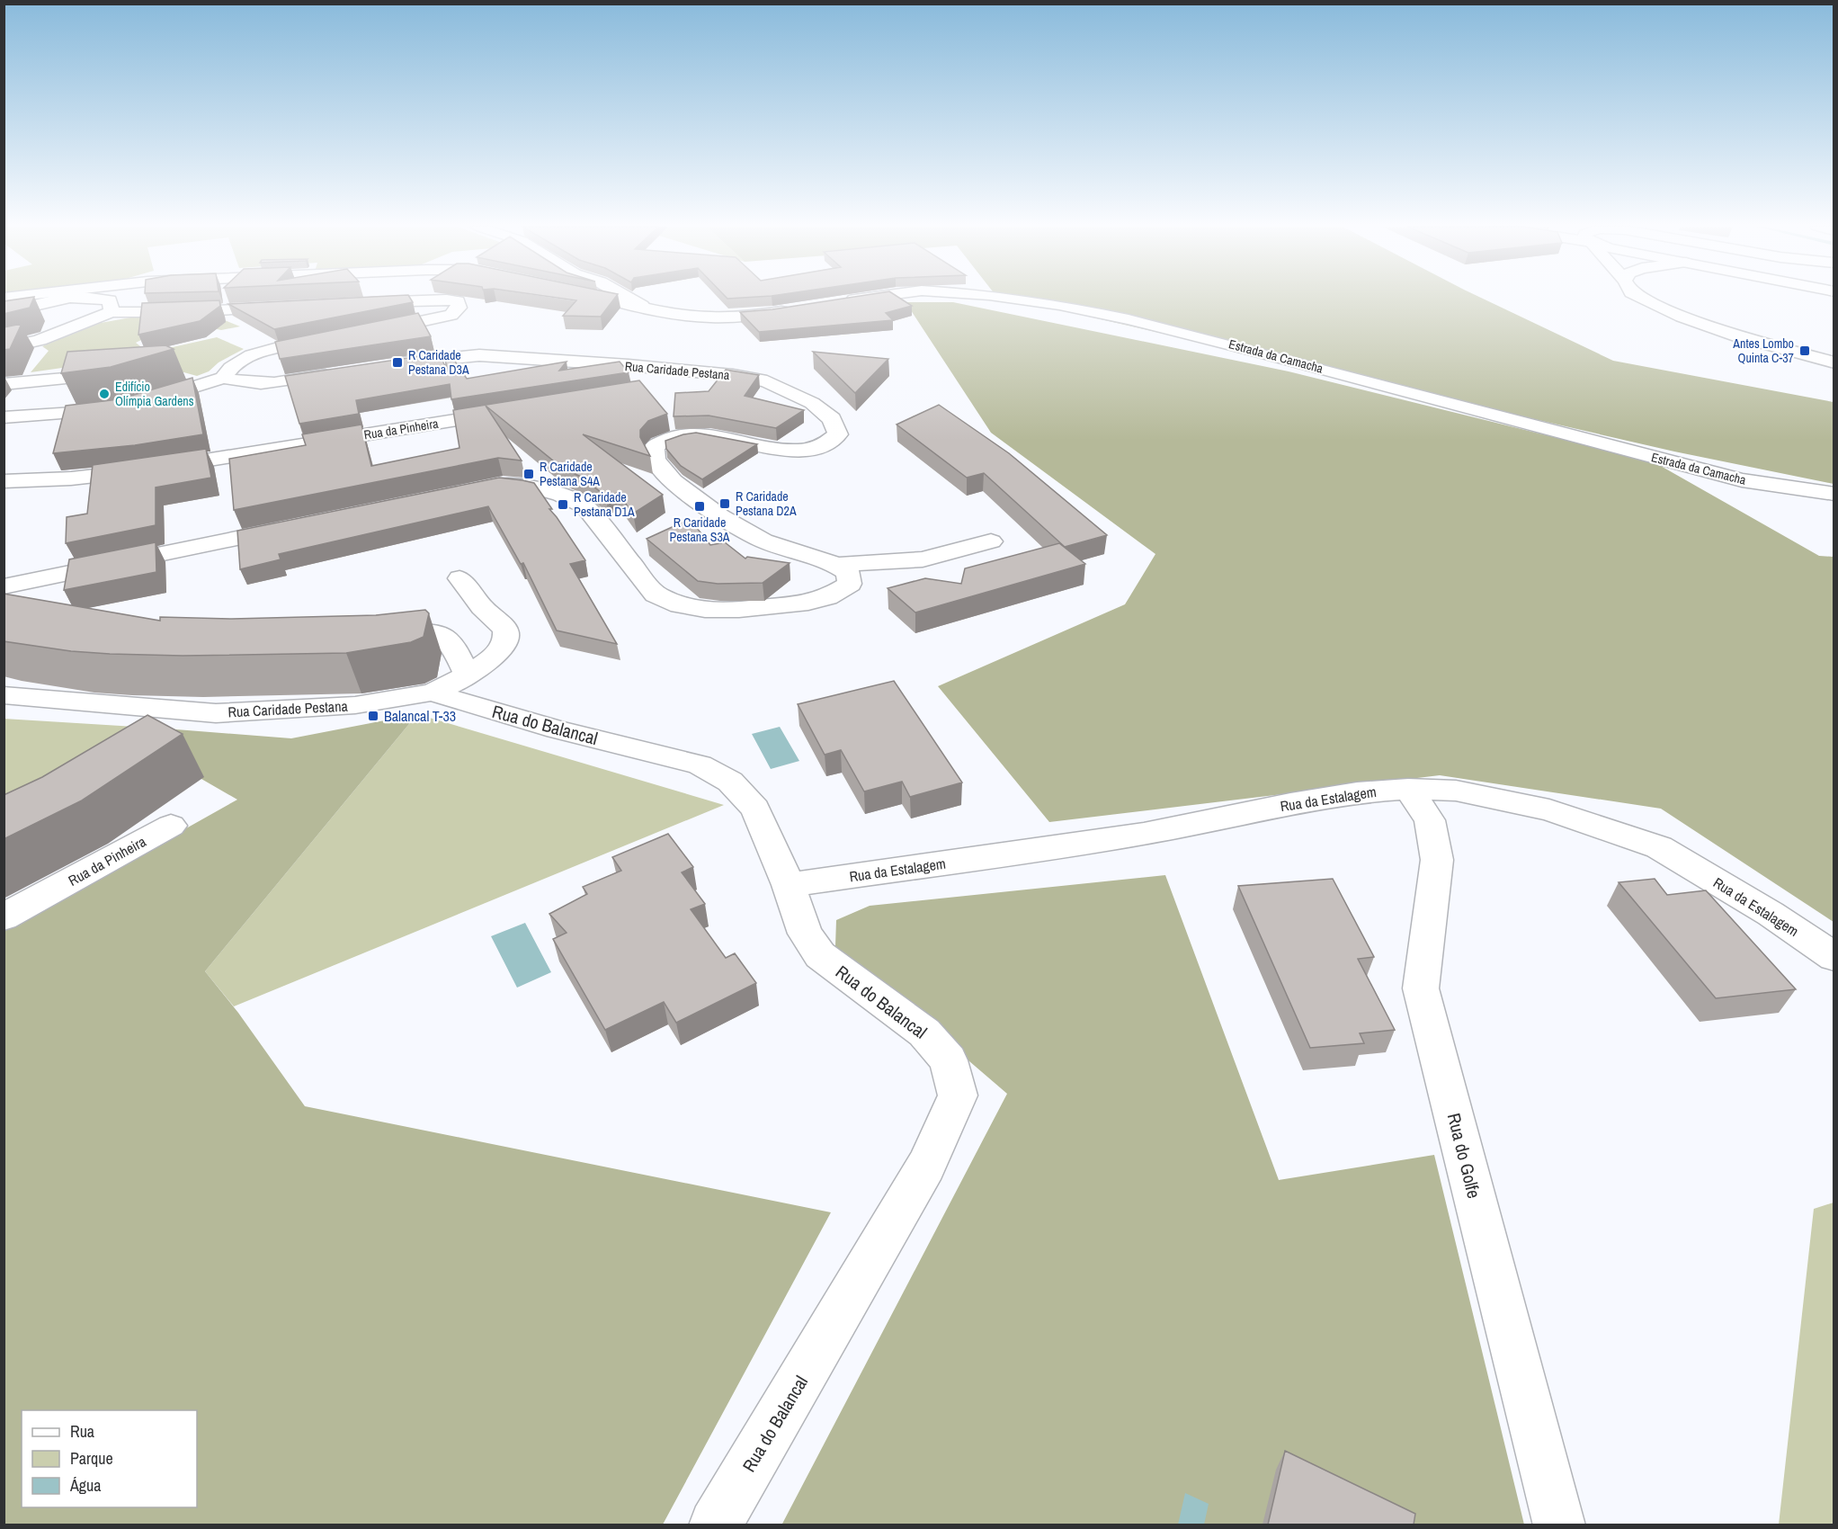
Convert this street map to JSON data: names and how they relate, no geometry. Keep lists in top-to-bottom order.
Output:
{
  "streets": {
    "street": [
      "Estrada da Camacha",
      "Rua Caridade Pestana",
      "Rua da Pinheira",
      "Rua do Balancal",
      "Rua da Estalagem",
      "Rua do Golfe"
    ]
  },
  "crossings": [
    ["Rua Caridade Pestana", "Rua do Balancal"],
    ["Rua do Balancal", "Rua da Estalagem"],
    ["Rua da Estalagem", "Rua do Golfe"]
  ],
  "places": {
    "transit": [
      "Antes Lombo Quinta C-37",
      "R Caridade Pestana D3A",
      "R Caridade Pestana S4A",
      "R Caridade Pestana D2A",
      "R Caridade Pestana D1A",
      "R Caridade Pestana S3A",
      "Balancal T-33"
    ],
    "other": ["Edifício Olímpia Gardens"]
  },
  "legend": ["Rua", "Parque", "Água"]
}
